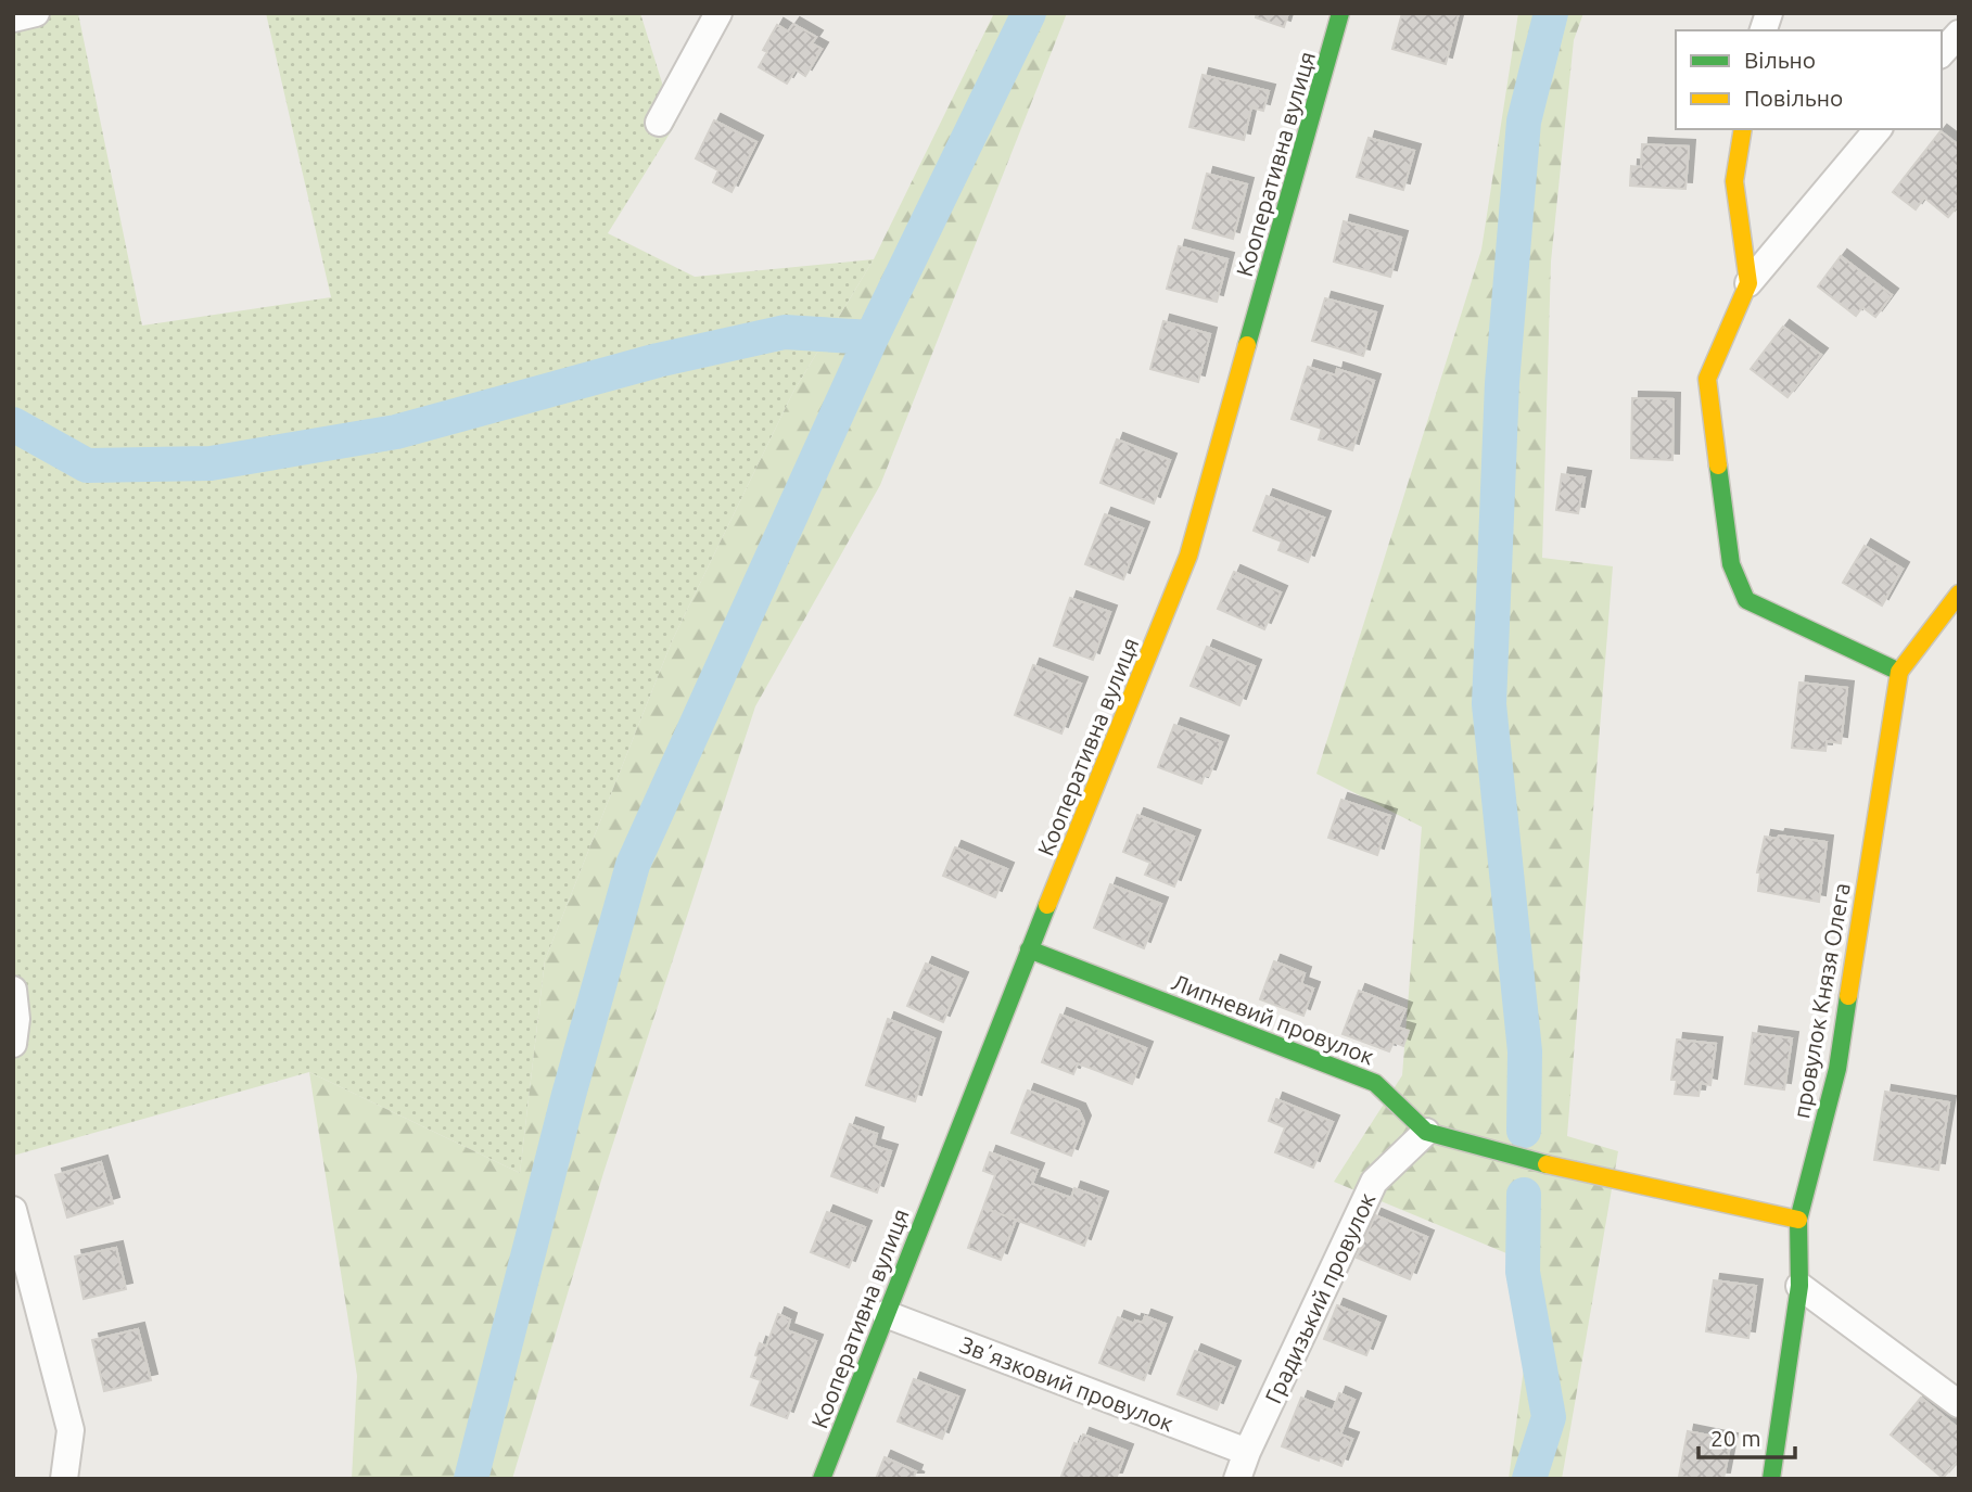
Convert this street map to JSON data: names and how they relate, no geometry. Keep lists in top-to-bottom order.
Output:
{
  "streets": {
    "street": [
      "Кооперативна вулиця",
      "провулок Князя Олега",
      "Липневий провулок",
      "Градизький провулок",
      "Звʼязковий провулок"
    ]
  },
  "crossings": [
    ["Кооперативна вулиця", "Липневий провулок"],
    ["Кооперативна вулиця", "Звʼязковий провулок"],
    ["провулок Князя Олега", "Липневий провулок"],
    ["Липневий провулок", "Градизький провулок"],
    ["Градизький провулок", "Звʼязковий провулок"]
  ],
  "legend": ["Вільно", "Повільно"],
  "scale_bar": "20 m"
}
